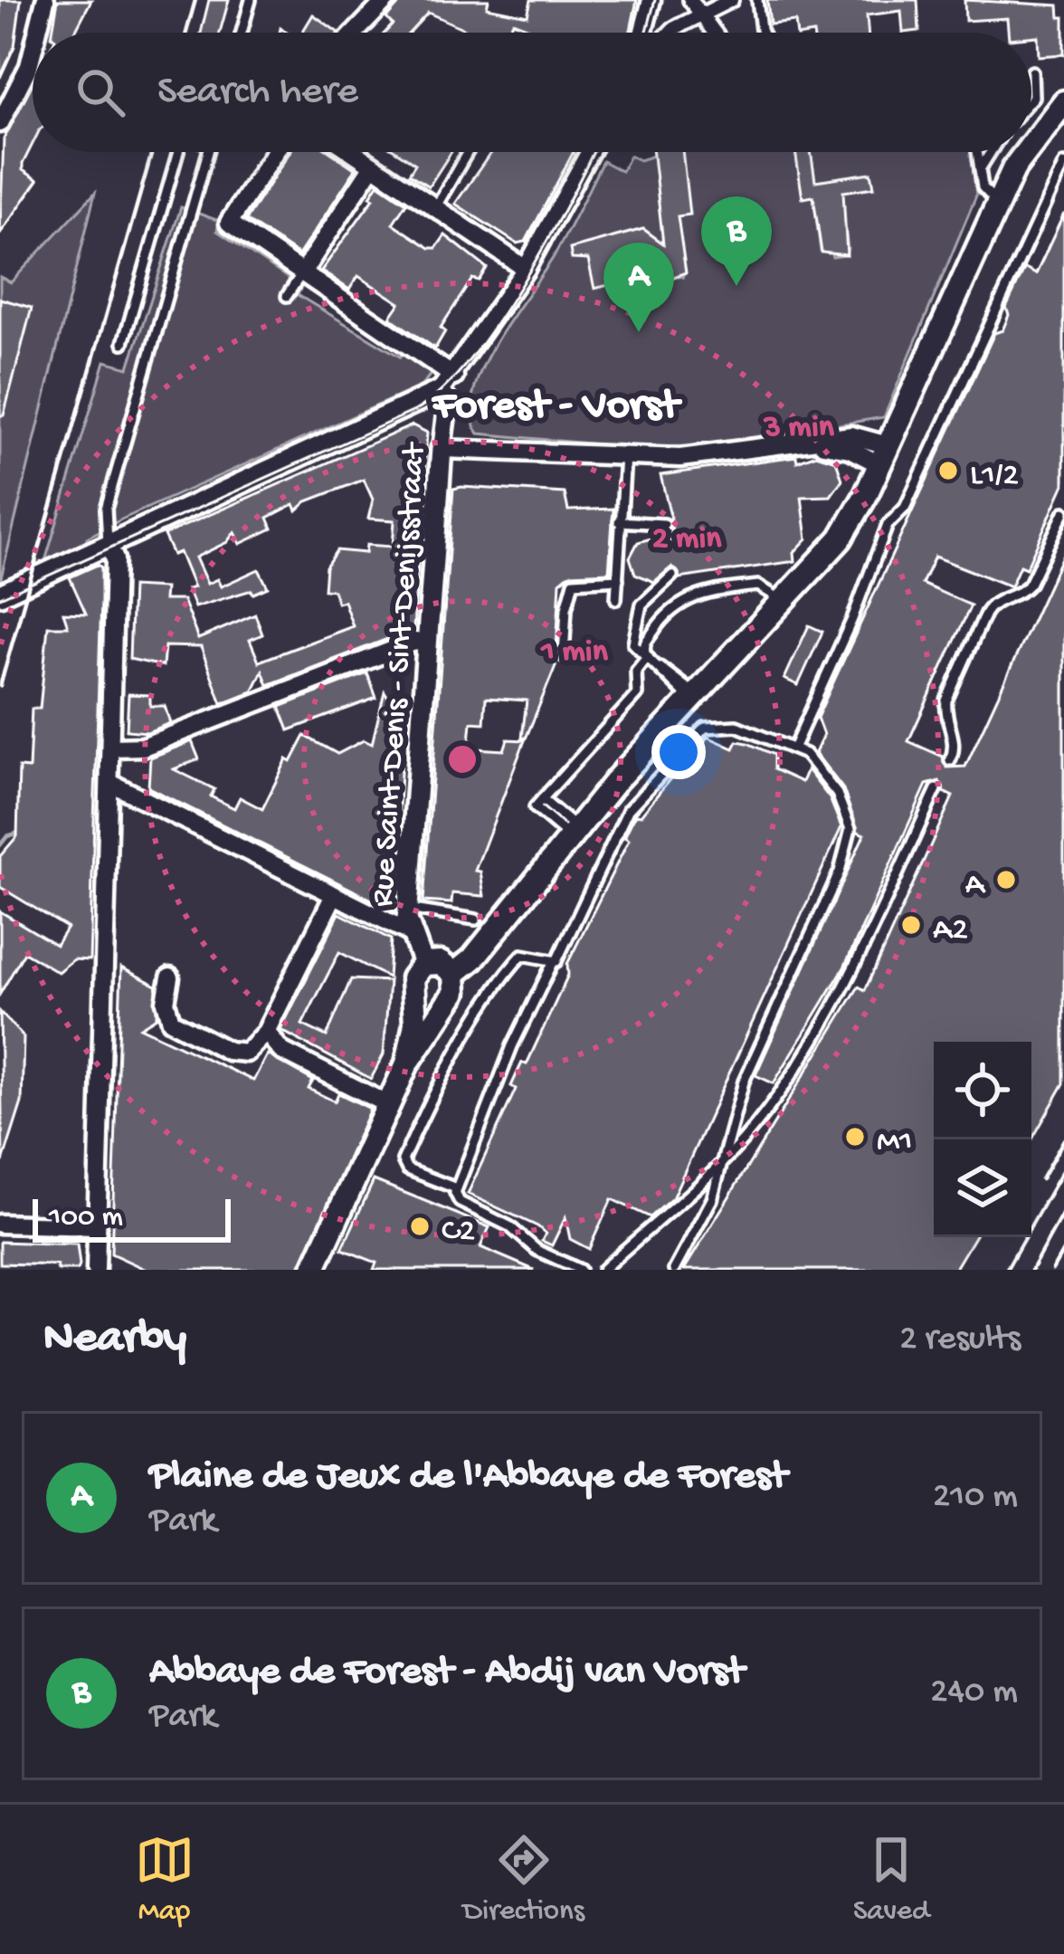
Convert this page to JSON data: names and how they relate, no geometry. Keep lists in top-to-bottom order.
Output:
{
  "streets": {
    "street": ["Rue Saint-Denis - Sint-Denijsstraat"]
  },
  "districts": ["Forest - Vorst"],
  "places": [
    "L1/2",
    "A",
    "A2",
    "M1",
    "C2"
  ],
  "scale_bar": "100 m",
  "page": {
    "search": "Search here",
    "pins": ["B", "A"],
    "scale": "100 m",
    "heading": ["Nearby", "2 results"],
    "list": [
      {
        "mark": "A",
        "name": "Plaine de Jeux de l'Abbaye de Forest",
        "note": "Park",
        "value": "210 m"
      },
      {
        "mark": "B",
        "name": "Abbaye de Forest - Abdij van Vorst",
        "note": "Park",
        "value": "240 m"
      }
    ],
    "nav": ["Map", "Directions", "Saved"]
  },
  "rings": ["3 min", "2 min", "1 min"]
}
